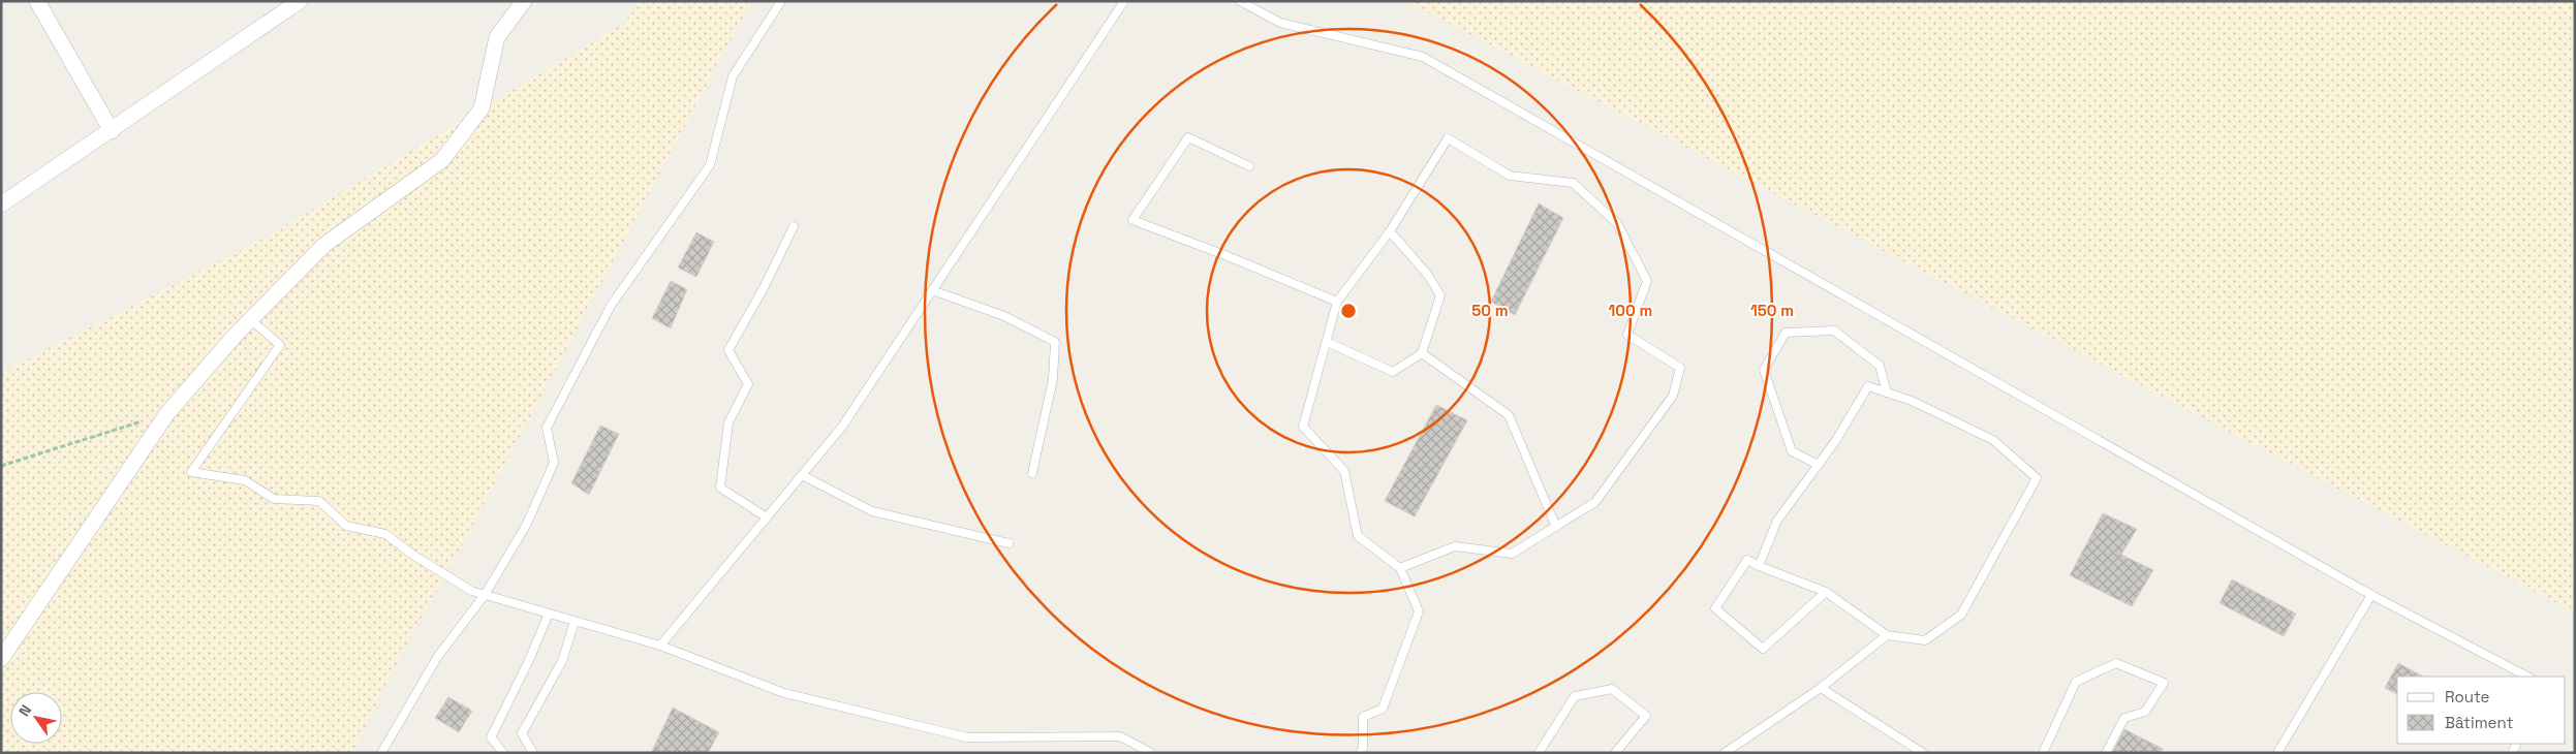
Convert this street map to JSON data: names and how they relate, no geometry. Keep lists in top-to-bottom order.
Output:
{
  "legend": ["Route", "Bâtiment"],
  "north": "top left",
  "rings": ["50 m", "100 m", "150 m"]
}
